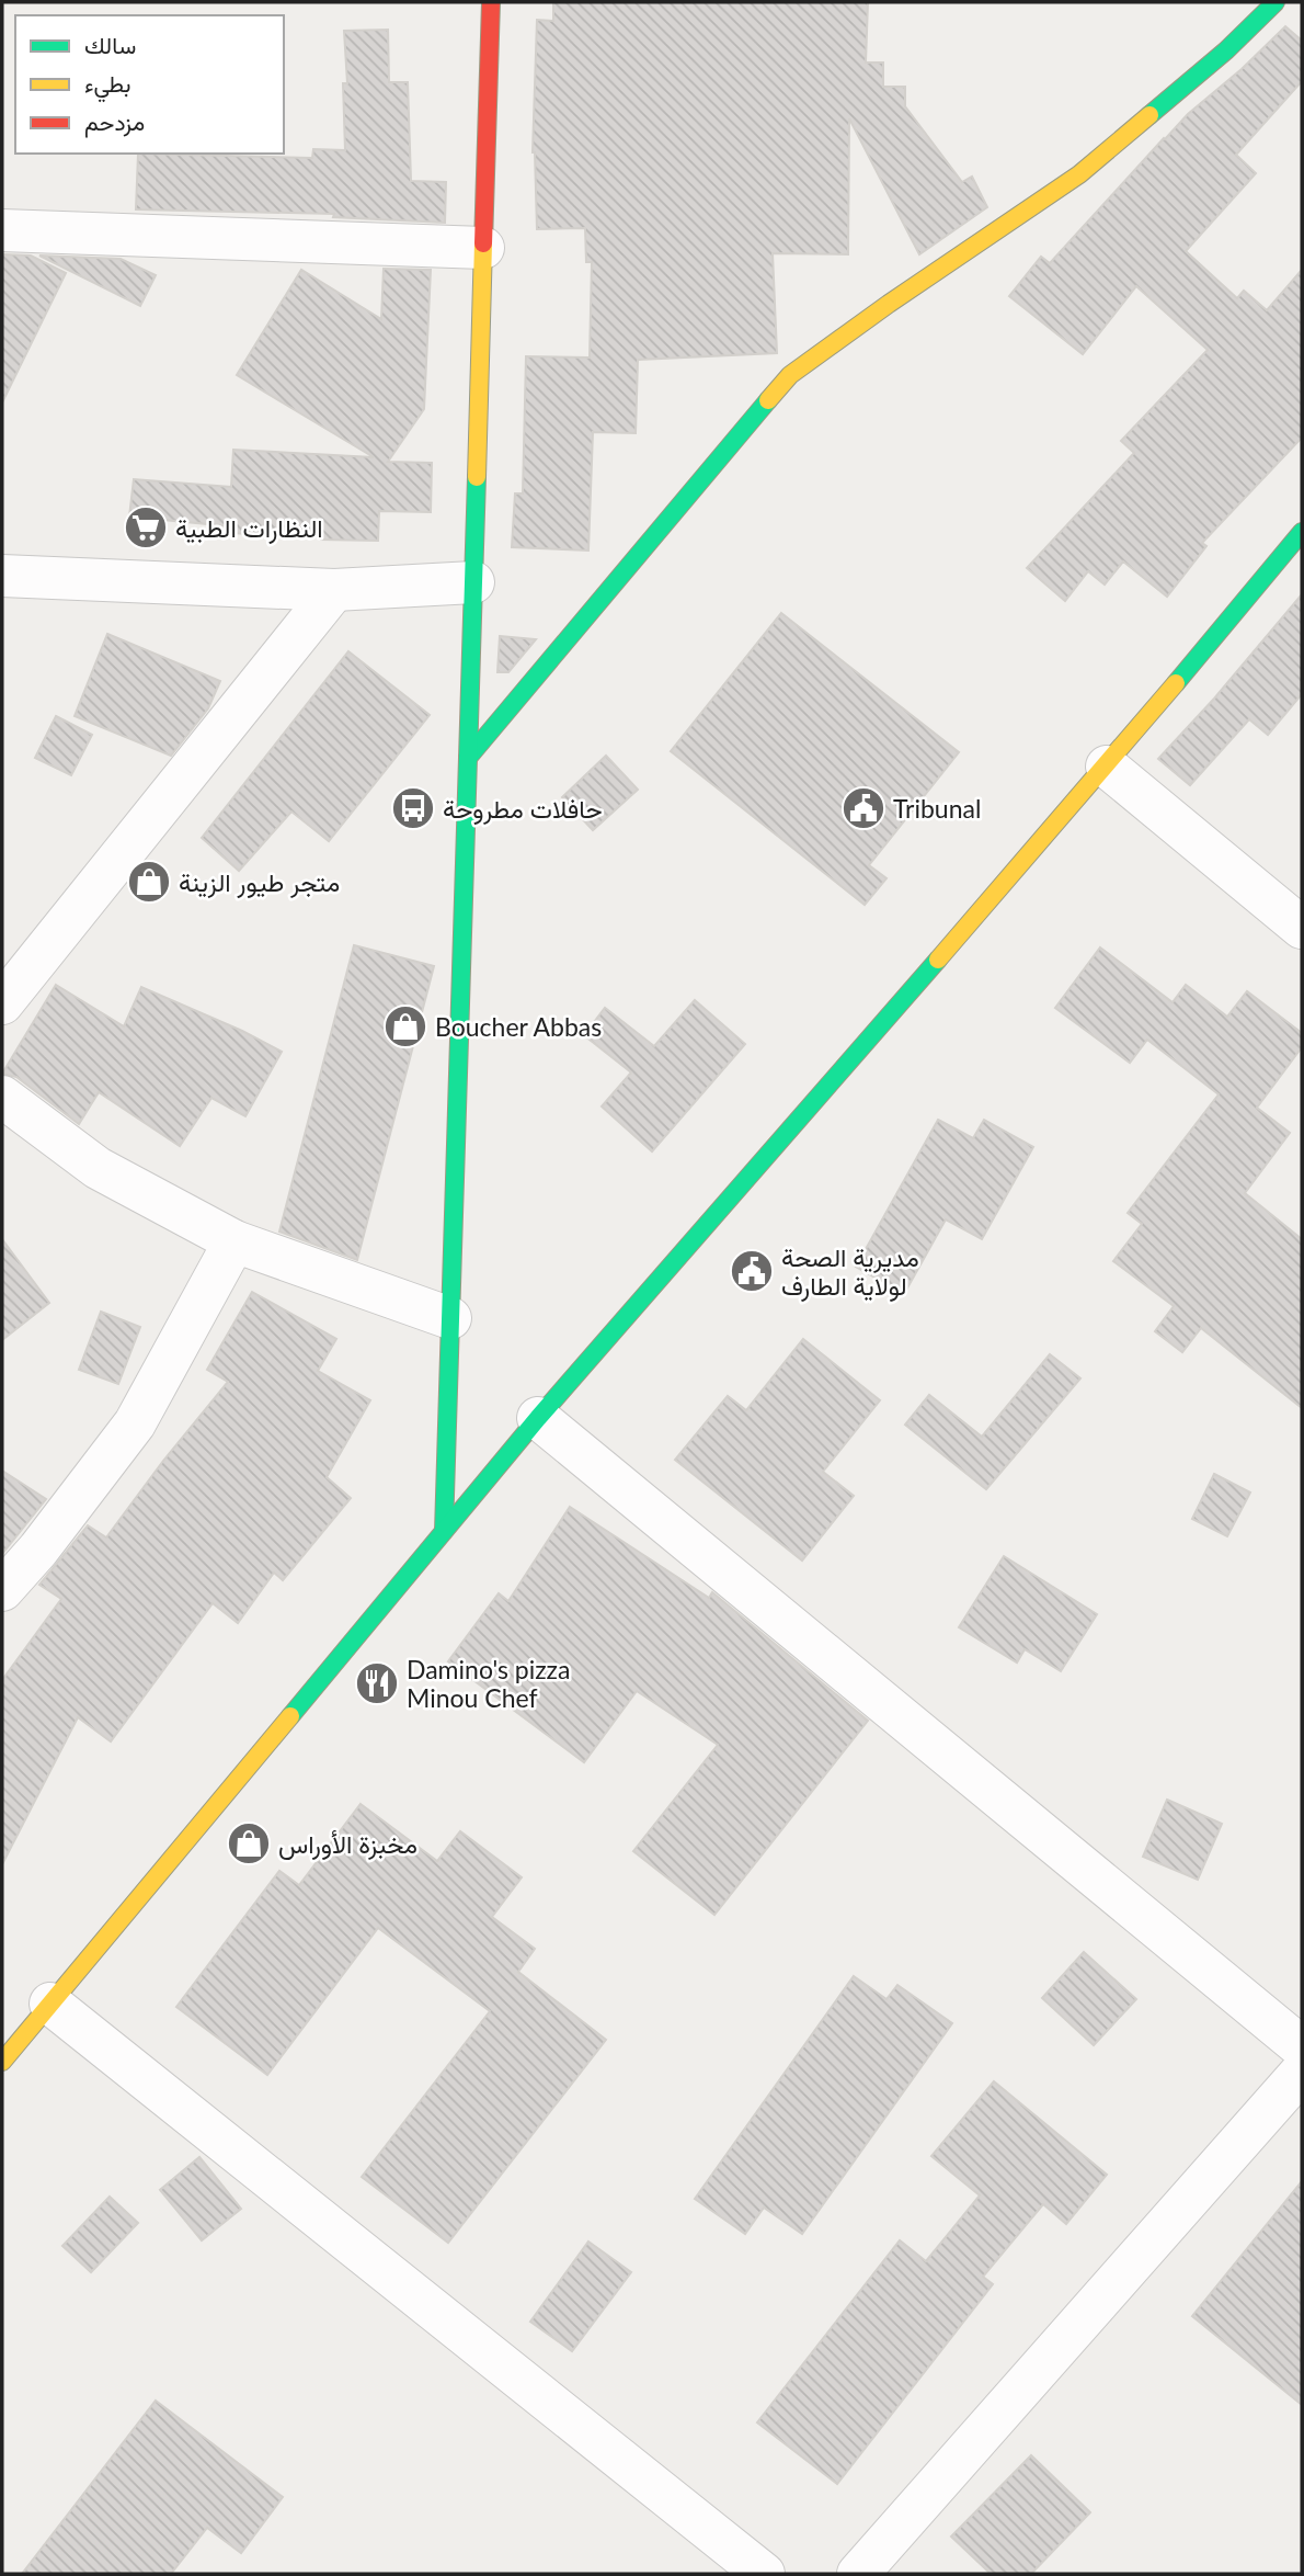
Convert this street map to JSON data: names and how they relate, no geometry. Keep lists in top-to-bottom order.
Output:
{
  "places": {
    "supermarket": ["النظارات الطبية"],
    "bus stop": ["حافلات مطروحة"],
    "public building": ["Tribunal", "مديرية الصحة لولاية الطارف"],
    "shop": ["متجر طيور الزينة", "Boucher Abbas", "مخبزة الأوراس"],
    "restaurant": ["Damino's pizza Minou Chef"]
  },
  "legend": ["سالك", "بطيء", "مزدحم"]
}
